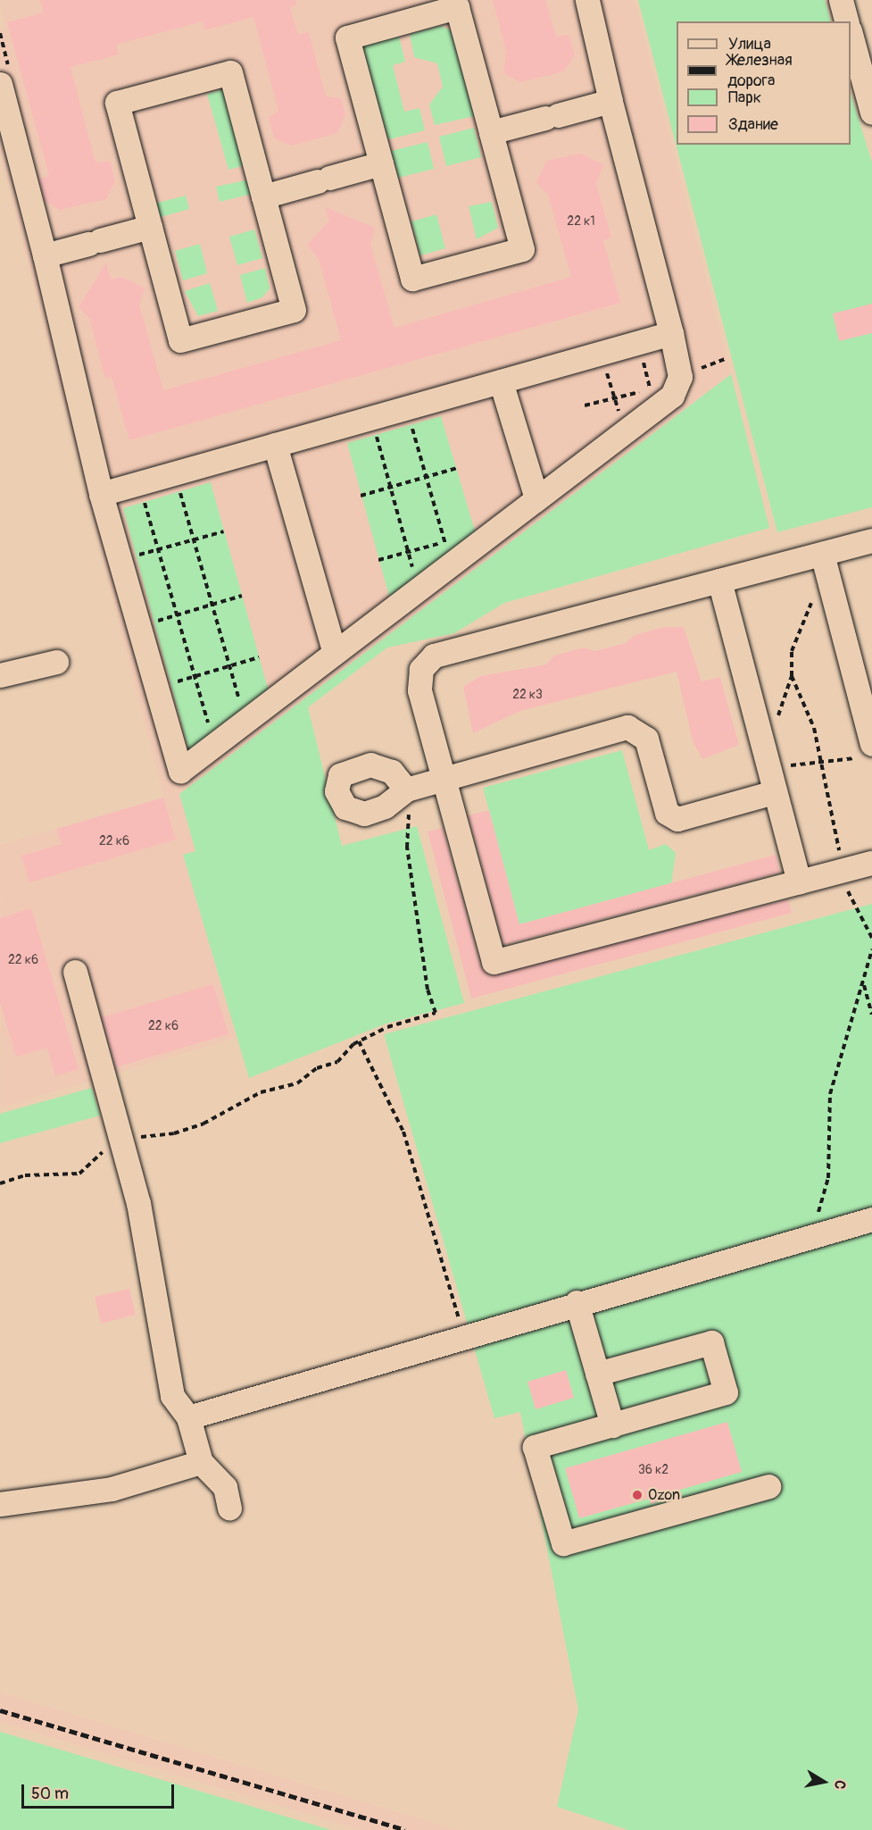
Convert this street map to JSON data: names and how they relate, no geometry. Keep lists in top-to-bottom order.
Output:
{
  "places": ["Ozon"],
  "house_numbers": [
    "22 к1",
    "22 к3",
    "22 к6",
    "22 к6",
    "22 к6",
    "36 к2"
  ],
  "legend": [
    "Улица",
    "Железная дорога",
    "Парк",
    "Здание"
  ],
  "scale_bar": "50 m",
  "north": "right"
}
